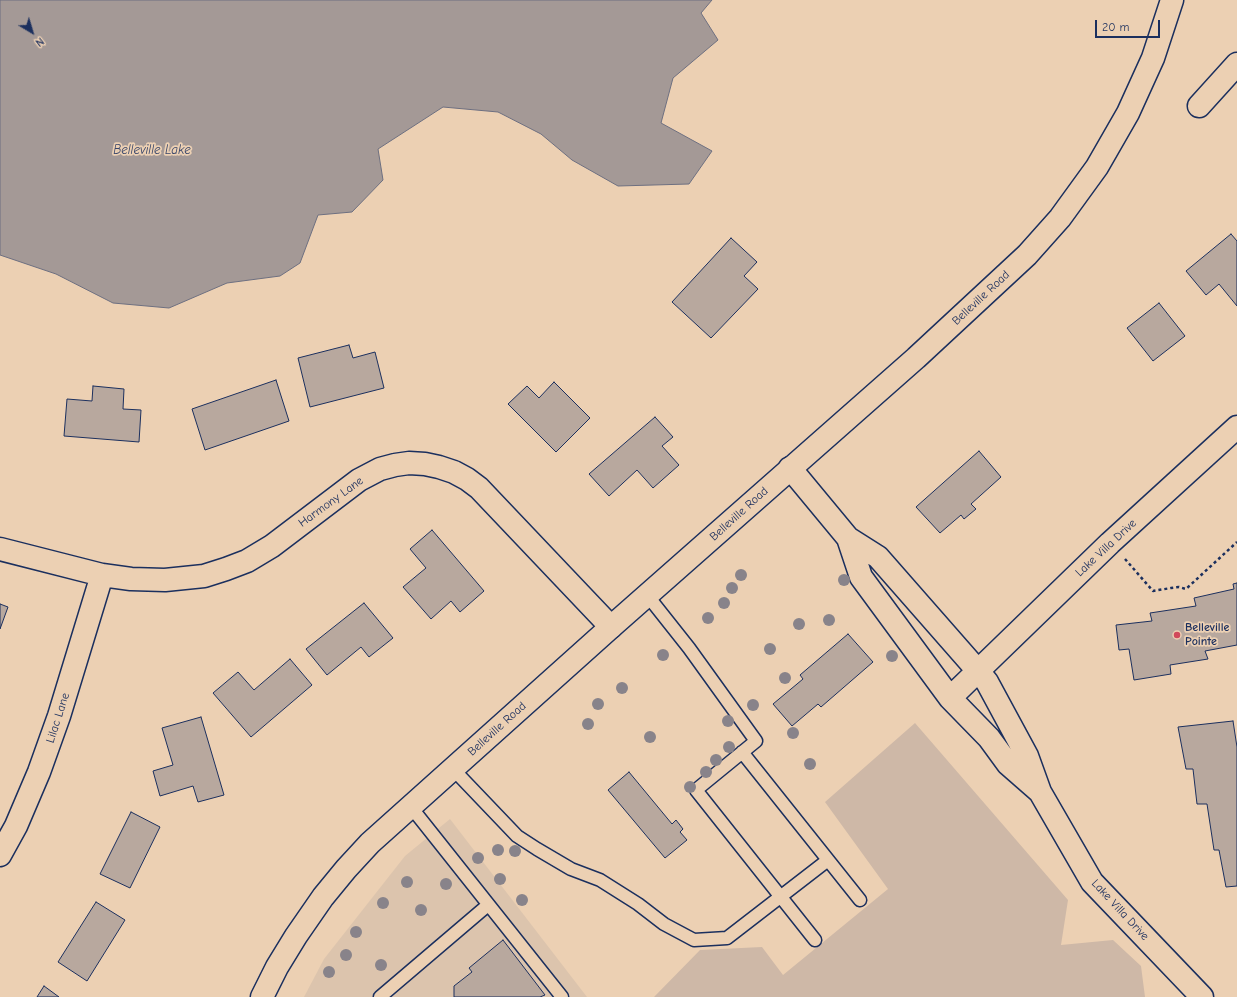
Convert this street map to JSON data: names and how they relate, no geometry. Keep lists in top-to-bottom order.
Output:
{
  "streets": {
    "street": [
      "Belleville Road",
      "Harmony Lane",
      "Lake Villa Drive",
      "Lilac Lane"
    ]
  },
  "crossings": [
    ["Belleville Road", "Harmony Lane"],
    ["Belleville Road", "Lake Villa Drive"],
    ["Harmony Lane", "Lilac Lane"]
  ],
  "water": ["Belleville Lake"],
  "places": ["Belleville Pointe"],
  "scale_bar": "20 m",
  "north": "bottom right"
}
